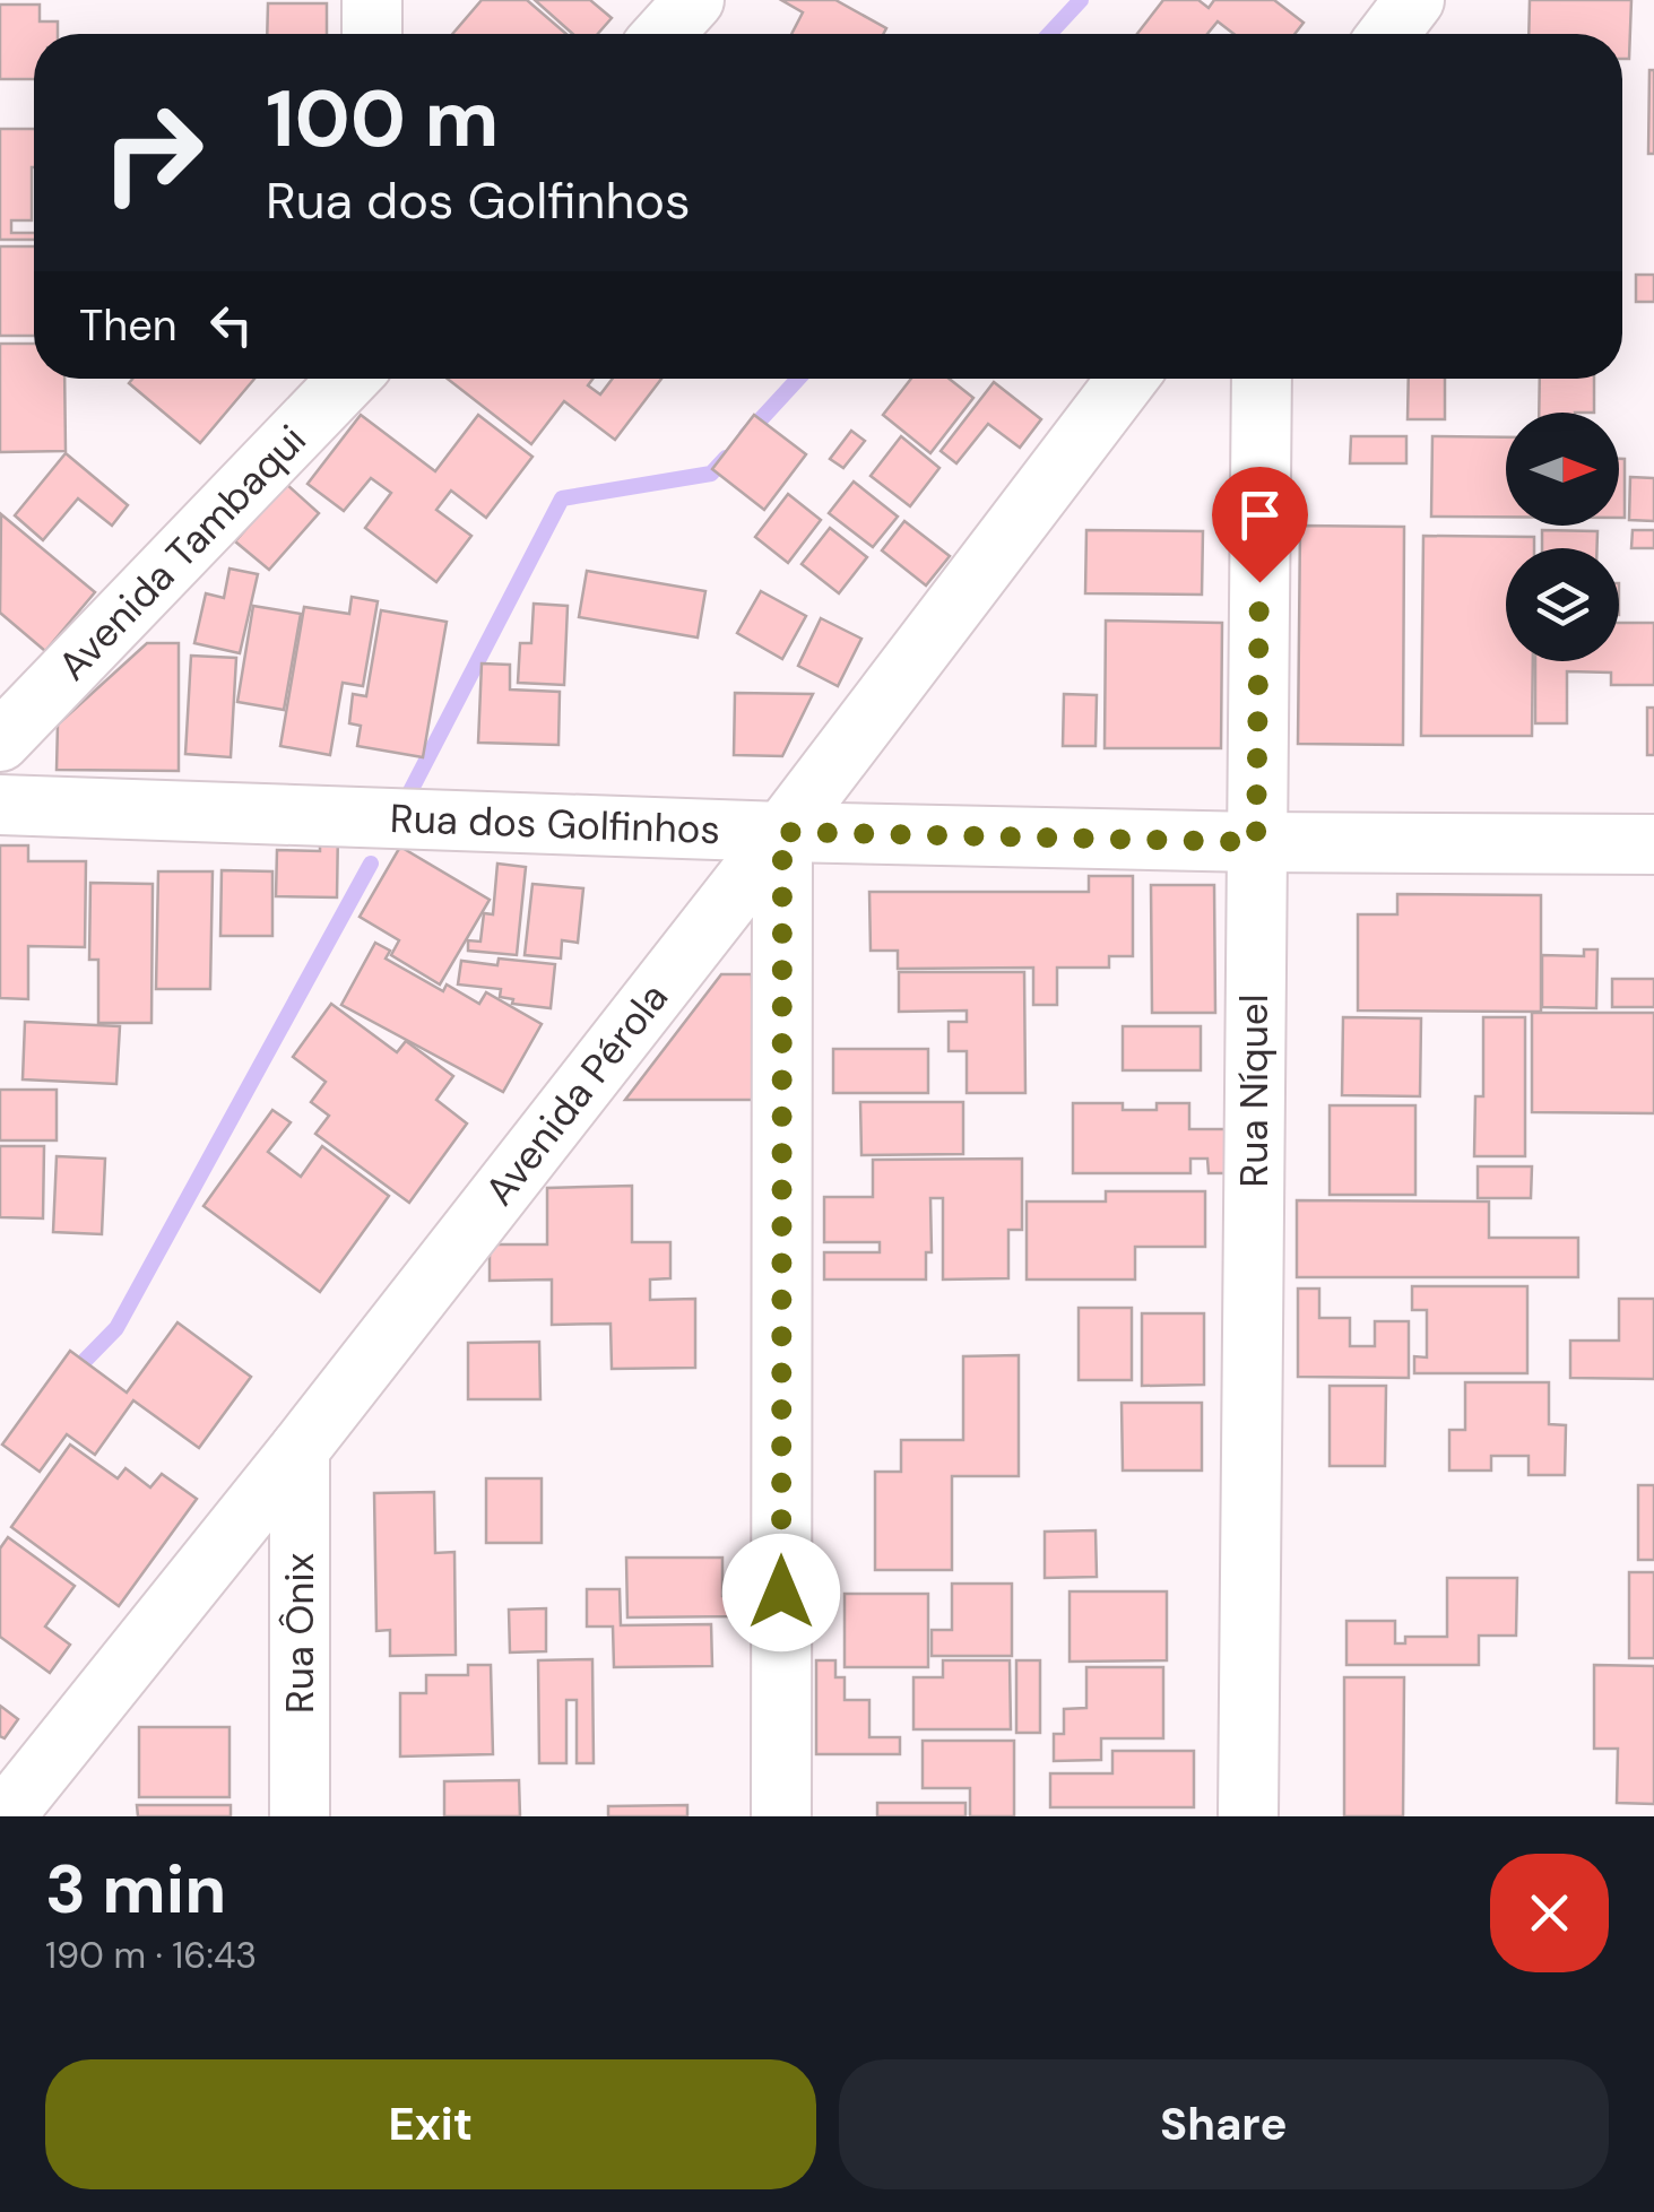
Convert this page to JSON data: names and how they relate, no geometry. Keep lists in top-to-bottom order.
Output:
{
  "streets": {
    "street": [
      "Avenida Tambaqui",
      "Rua dos Golfinhos",
      "Rua Níquel",
      "Avenida Pérola",
      "Rua Ônix"
    ]
  },
  "crossings": [
    ["Rua dos Golfinhos", "Rua Níquel"],
    ["Rua dos Golfinhos", "Avenida Pérola"],
    ["Avenida Pérola", "Rua Ônix"]
  ],
  "north": "right",
  "page": {
    "turn": ["100 m", "Rua dos Golfinhos"],
    "then": "Then",
    "heading": ["3 min", "190 m · 16:43"],
    "buttons": ["Exit", "Share"]
  }
}
